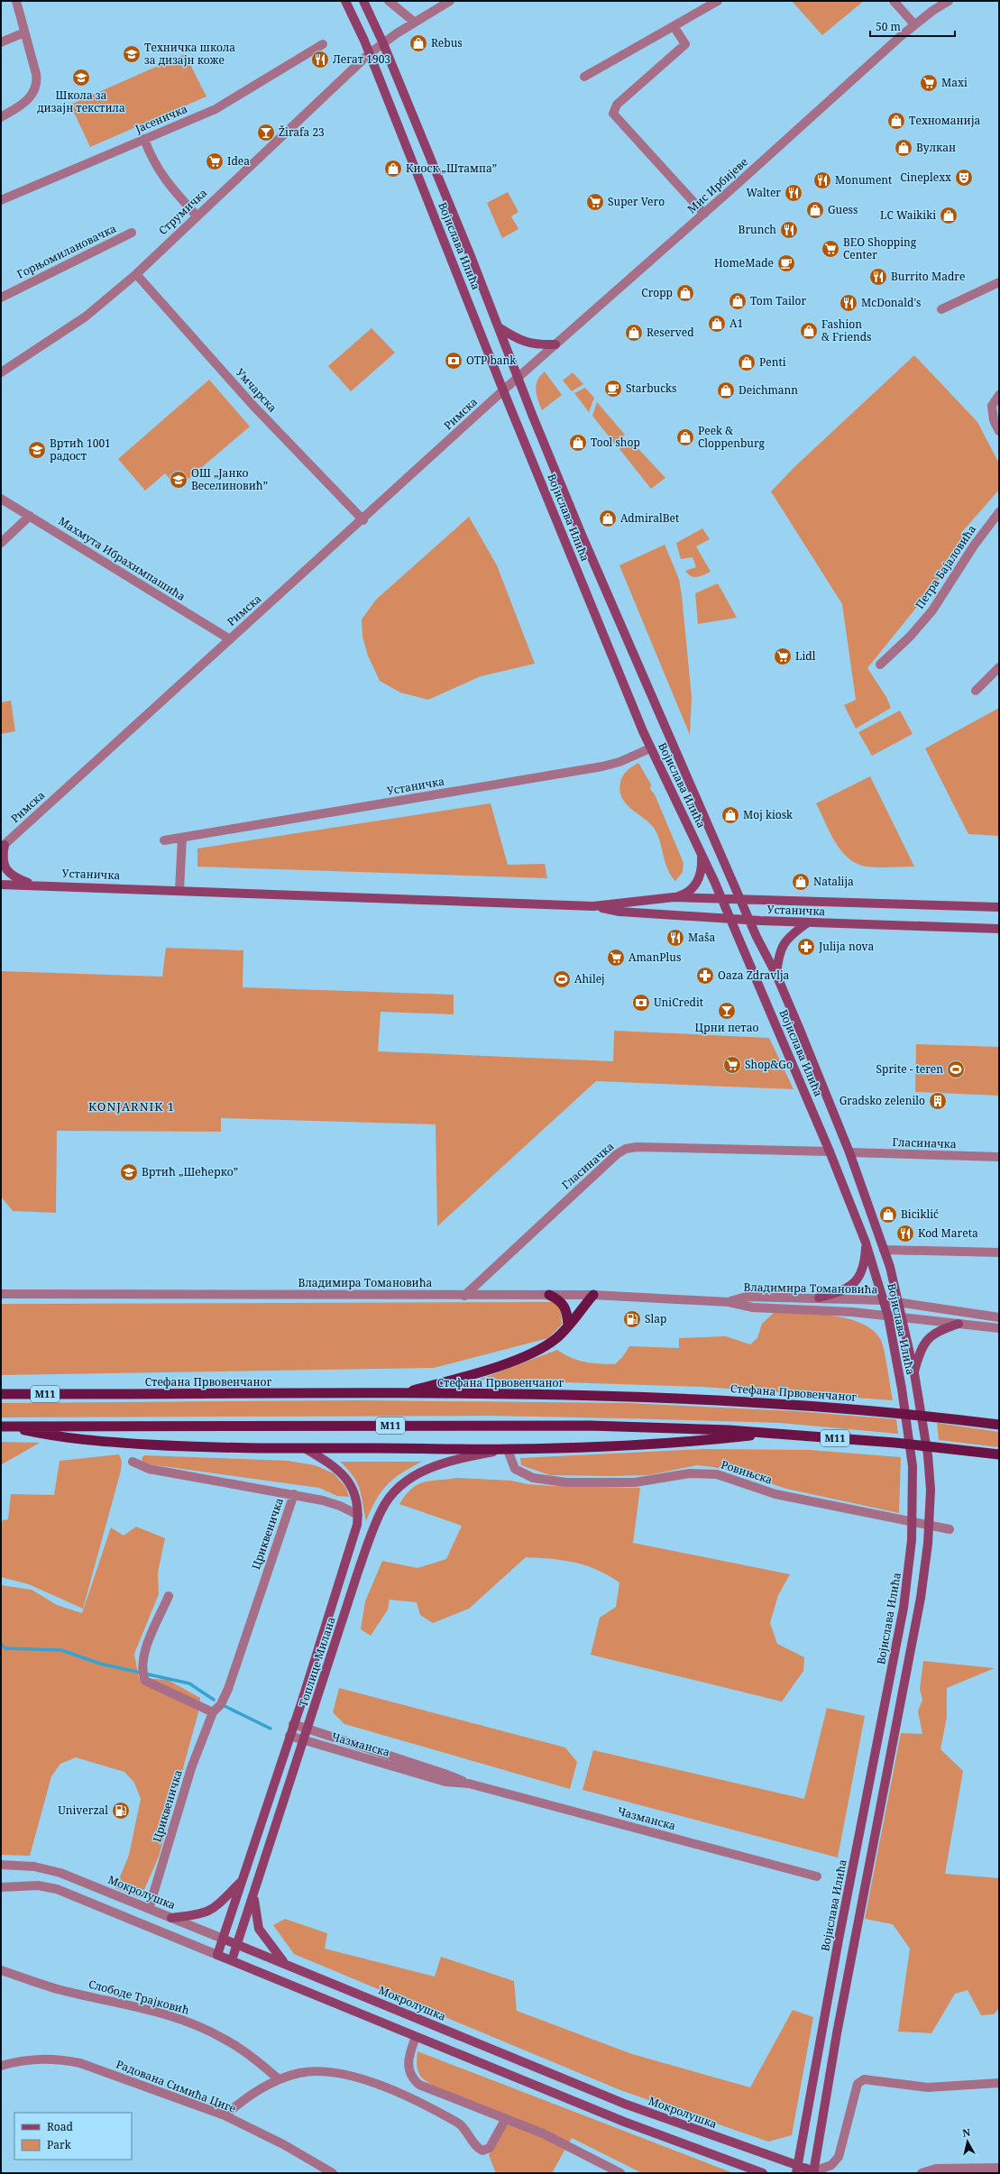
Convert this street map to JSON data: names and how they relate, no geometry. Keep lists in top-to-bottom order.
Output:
{
  "streets": {
    "highway": ["Стефана Првовенчаног", "M11"],
    "main road": [
      "Војислава Илића",
      "Устаничка",
      "Топлице Милана",
      "Мокролушка"
    ],
    "street": [
      "Јасеничка",
      "Мис Ирбијеве",
      "Струмичка",
      "Горњомилановачка",
      "Умчарска",
      "Римска",
      "Махмута Ибрахимпашића",
      "Петра Бајаловића",
      "Гласиначка",
      "Владимира Томановића",
      "Ровињска",
      "Цриквеничка",
      "Чазманска",
      "Слободе Трајковић",
      "Радована Симића Циге"
    ]
  },
  "crossings": [
    ["Мис Ирбијеве", "Војислава Илића"],
    ["Мис Ирбијеве", "Римска"],
    ["Струмичка", "Војислава Илића"],
    ["Струмичка", "Умчарска"],
    ["Војислава Илића", "Римска"],
    ["Војислава Илића", "Устаничка"],
    ["Војислава Илића", "Гласиначка"],
    ["Војислава Илића", "Владимира Томановића"],
    ["Војислава Илића", "Мокролушка"],
    ["Умчарска", "Римска"],
    ["Римска", "Махмута Ибрахимпашића"],
    ["Гласиначка", "Владимира Томановића"],
    ["Ровињска", "Топлице Милана"],
    ["Цриквеничка", "Мокролушка"],
    ["Топлице Милана", "Чазманска"],
    ["Топлице Милана", "Мокролушка"]
  ],
  "districts": ["KONJARNIK 1"],
  "places": {
    "shop": [
      "Rebus",
      "Техноманија",
      "Вулкан",
      "Киоск „Штампа”",
      "Guess",
      "LC Waikiki",
      "Cropp",
      "Tom Tailor",
      "A1",
      "Fashion & Friends",
      "Reserved",
      "Penti",
      "Deichmann",
      "Peek & Cloppenburg",
      "Tool shop",
      "AdmiralBet",
      "Moj kiosk",
      "Natalija",
      "Biciklić"
    ],
    "school or university": [
      "Техничка школа за дизајн коже",
      "Школа за дизајн текстила",
      "Вртић 1001 радост",
      "ОШ „Јанко Веселиновић”",
      "Вртић „Шећерко”"
    ],
    "restaurant": [
      "Легат 1903",
      "Monument",
      "Walter",
      "Brunch",
      "Burrito Madre",
      "McDonald's",
      "Maša",
      "Kod Mareta"
    ],
    "supermarket": [
      "Maxi",
      "Idea",
      "Super Vero",
      "BEO Shopping Center",
      "Lidl",
      "AmanPlus",
      "Shop&Go"
    ],
    "bar": ["Žirafa 23", "Црни петао"],
    "theatre": ["Cineplexx"],
    "cafe": ["HomeMade", "Starbucks"],
    "bank": ["OTP bank", "UniCredit"],
    "pharmacy": ["Julija nova", "Oaza Zdravlja"],
    "sports": ["Ahilej", "Sprite - teren"],
    "building": ["Gradsko zelenilo"],
    "fuel station": ["Slap", "Univerzal"]
  },
  "legend": ["Road", "Park"],
  "scale_bar": "50 m",
  "north": "top"
}
